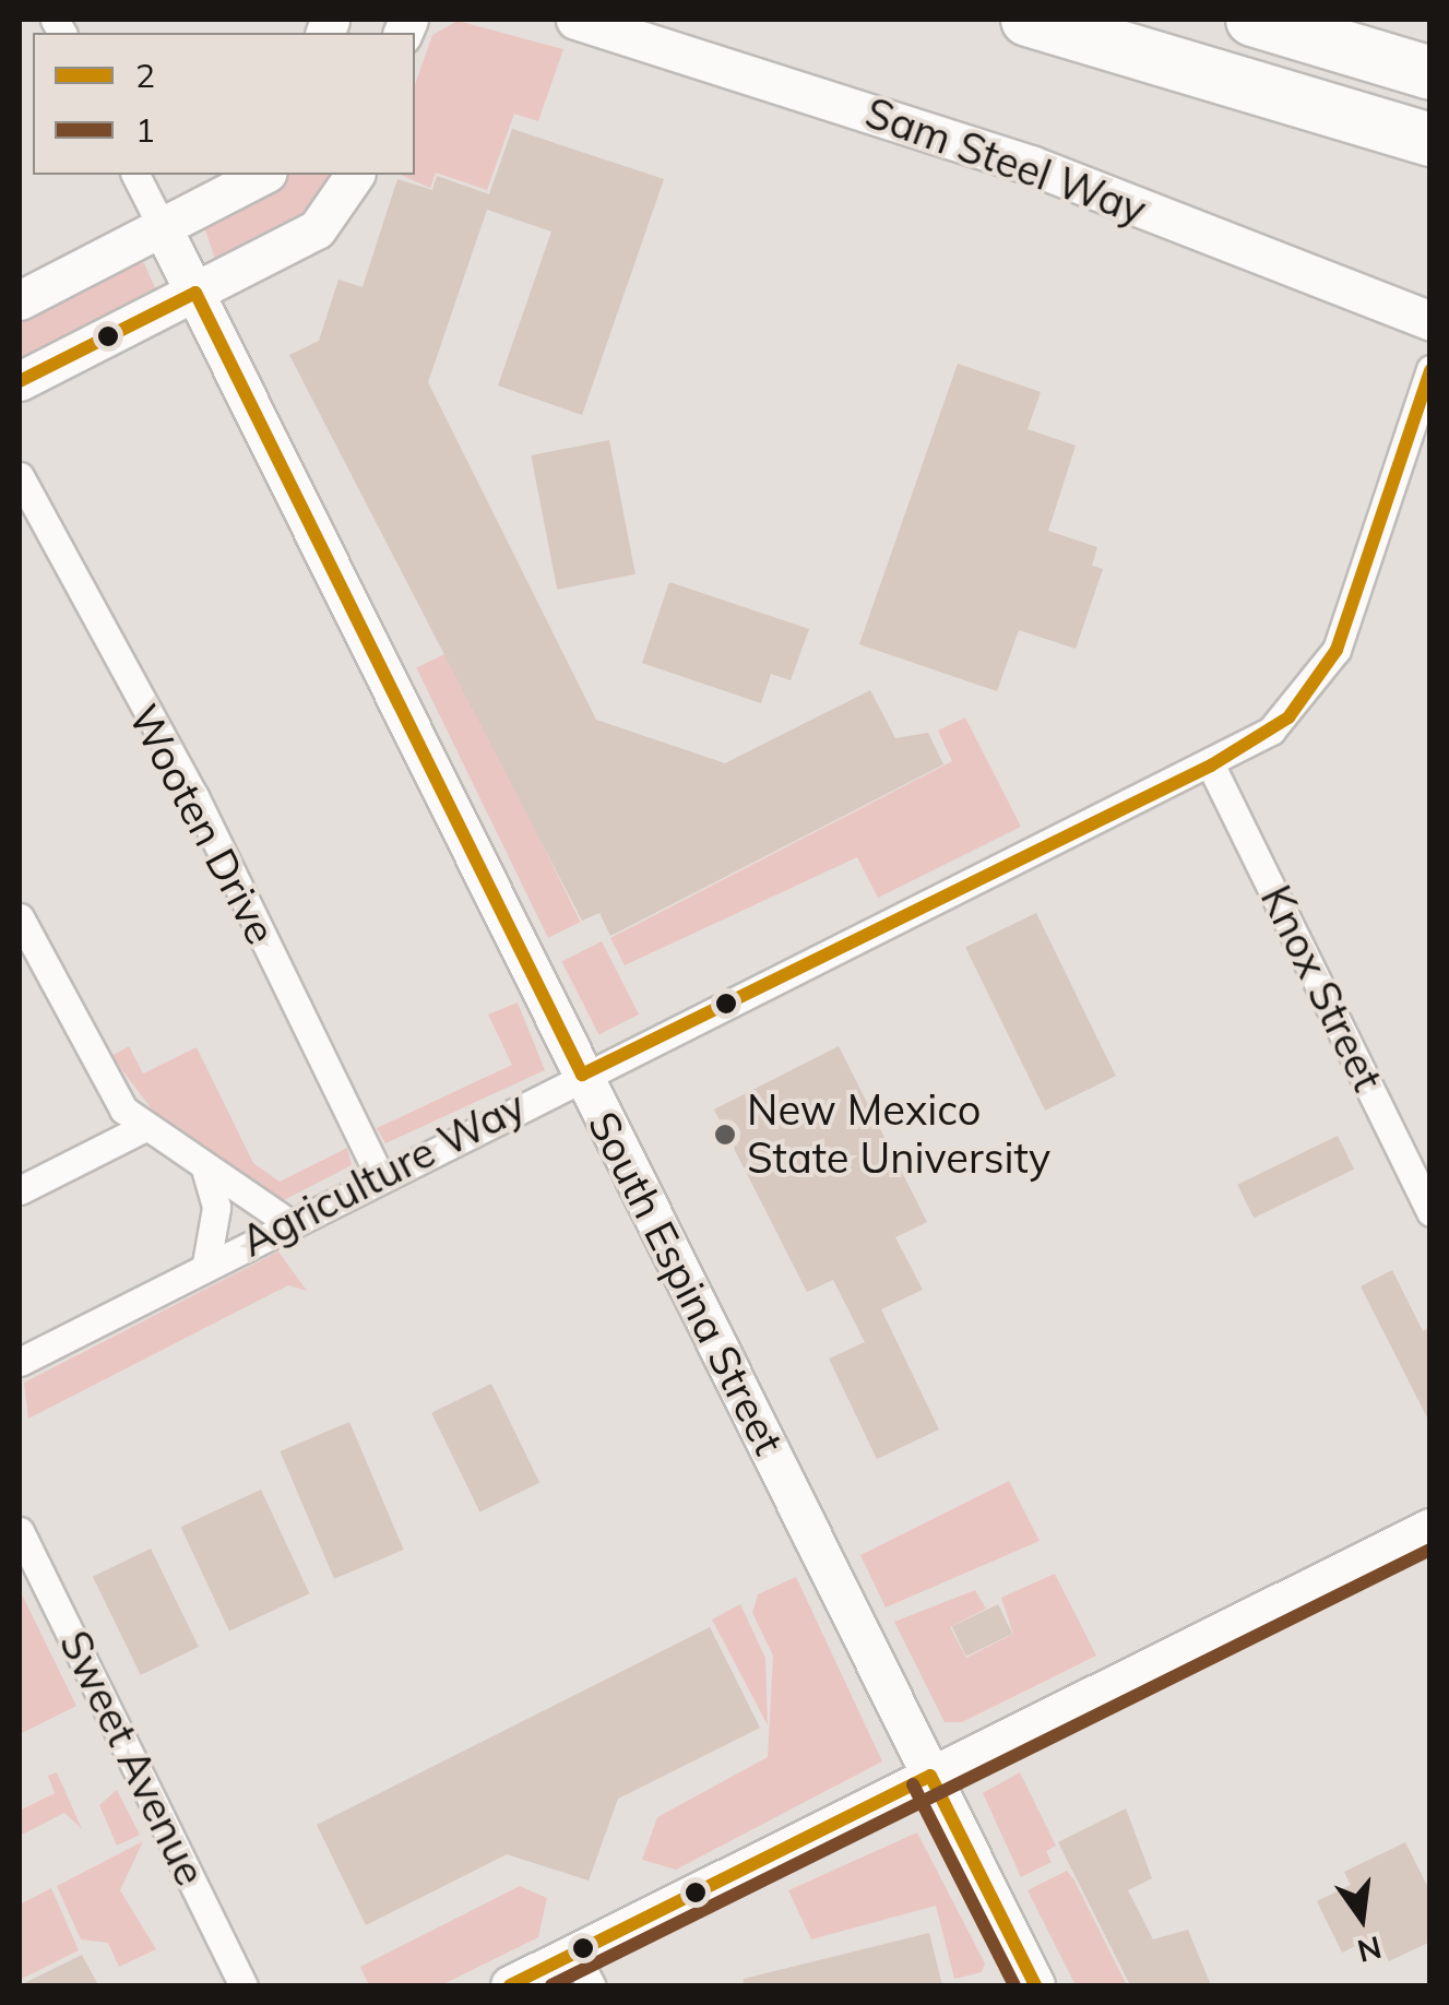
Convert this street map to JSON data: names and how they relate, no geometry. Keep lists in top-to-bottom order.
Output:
{
  "streets": {
    "street": [
      "Sam Steel Way",
      "Wooten Drive",
      "Knox Street",
      "Agriculture Way",
      "South Espina Street",
      "Sweet Avenue"
    ]
  },
  "crossings": [
    ["Wooten Drive", "Agriculture Way"],
    ["Knox Street", "Agriculture Way"],
    ["Agriculture Way", "South Espina Street"]
  ],
  "places": ["New Mexico State University"],
  "lines": ["transit line 2", "transit line 1"],
  "legend": ["2", "1"],
  "north": "bottom"
}
